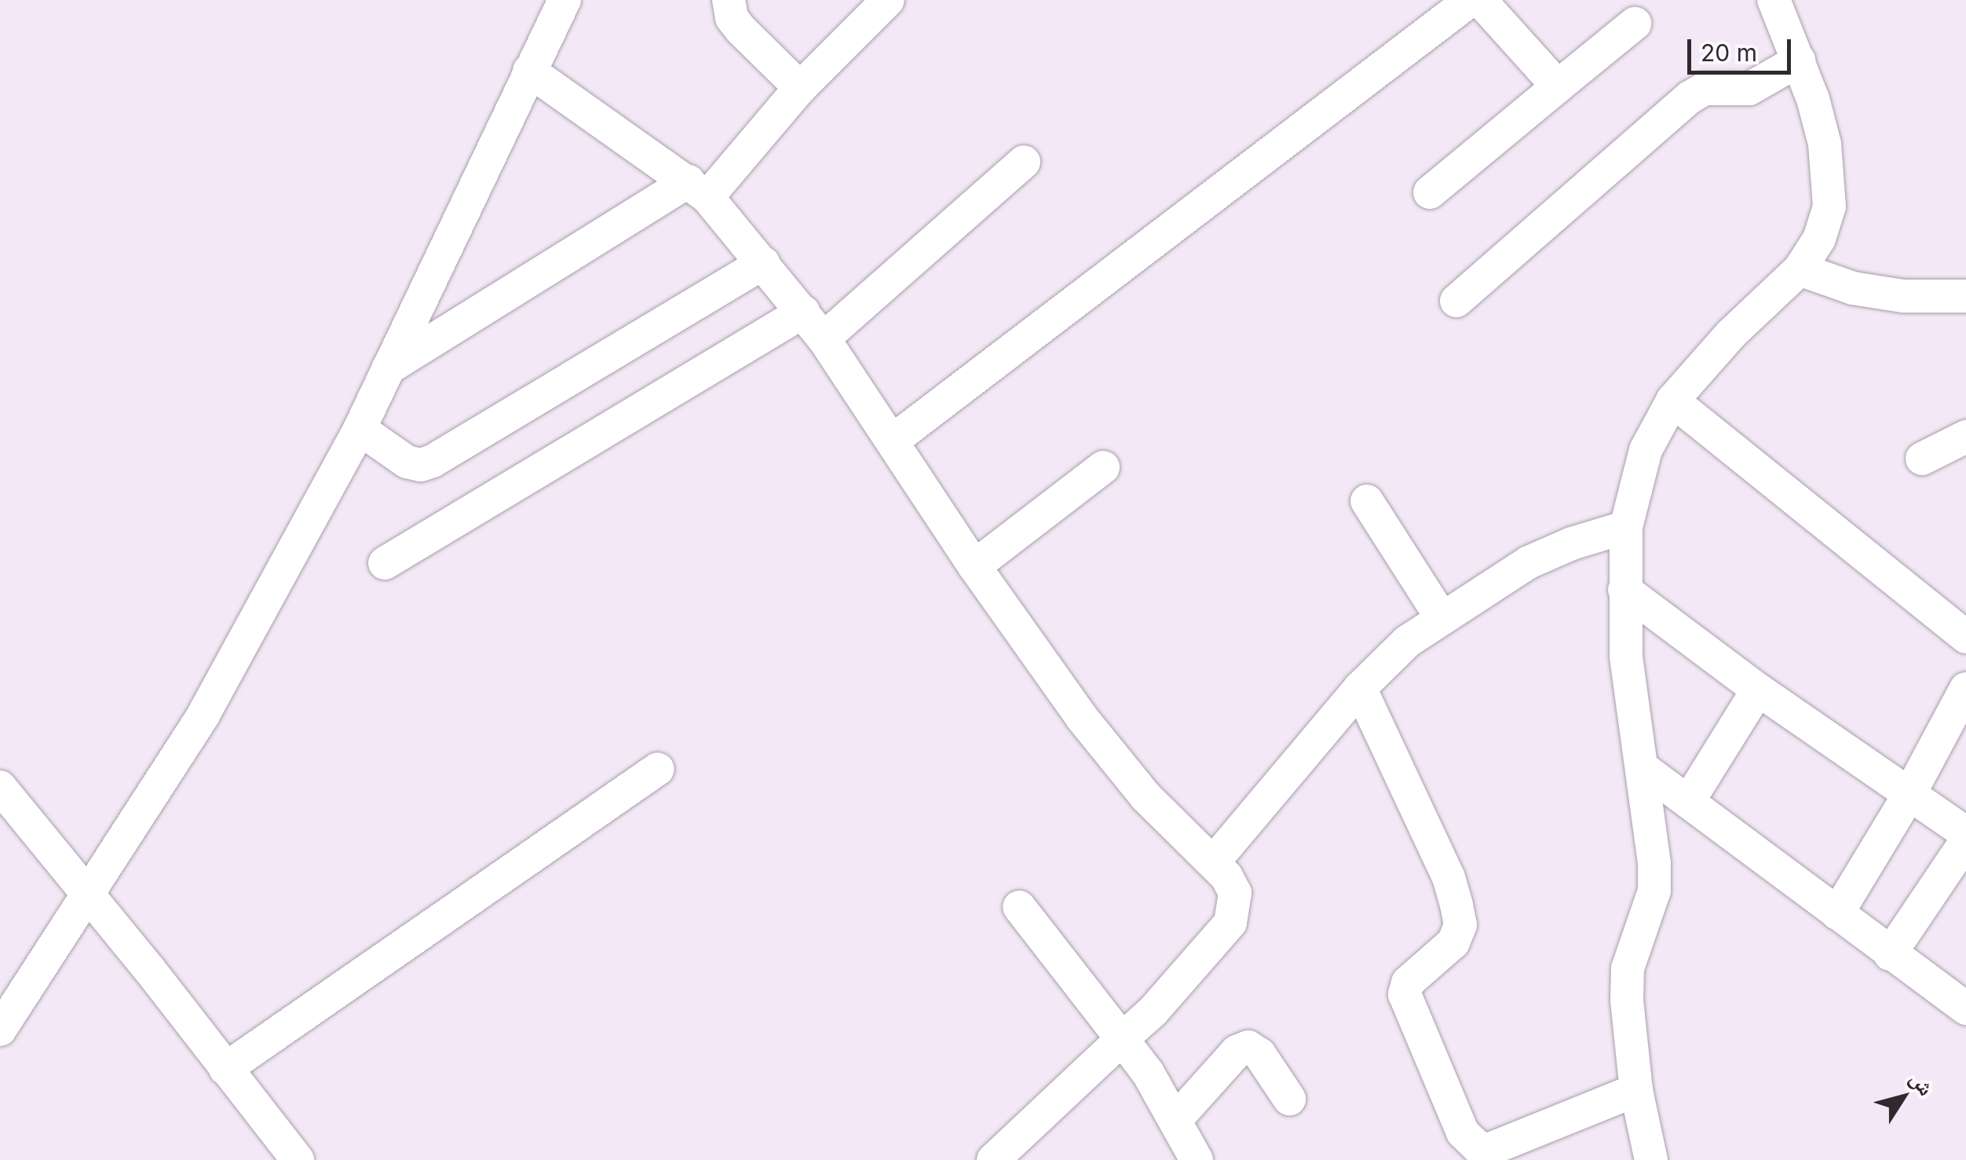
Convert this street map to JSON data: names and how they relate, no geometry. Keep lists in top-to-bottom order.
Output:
{
  "scale_bar": "20 m",
  "north": "top right"
}
